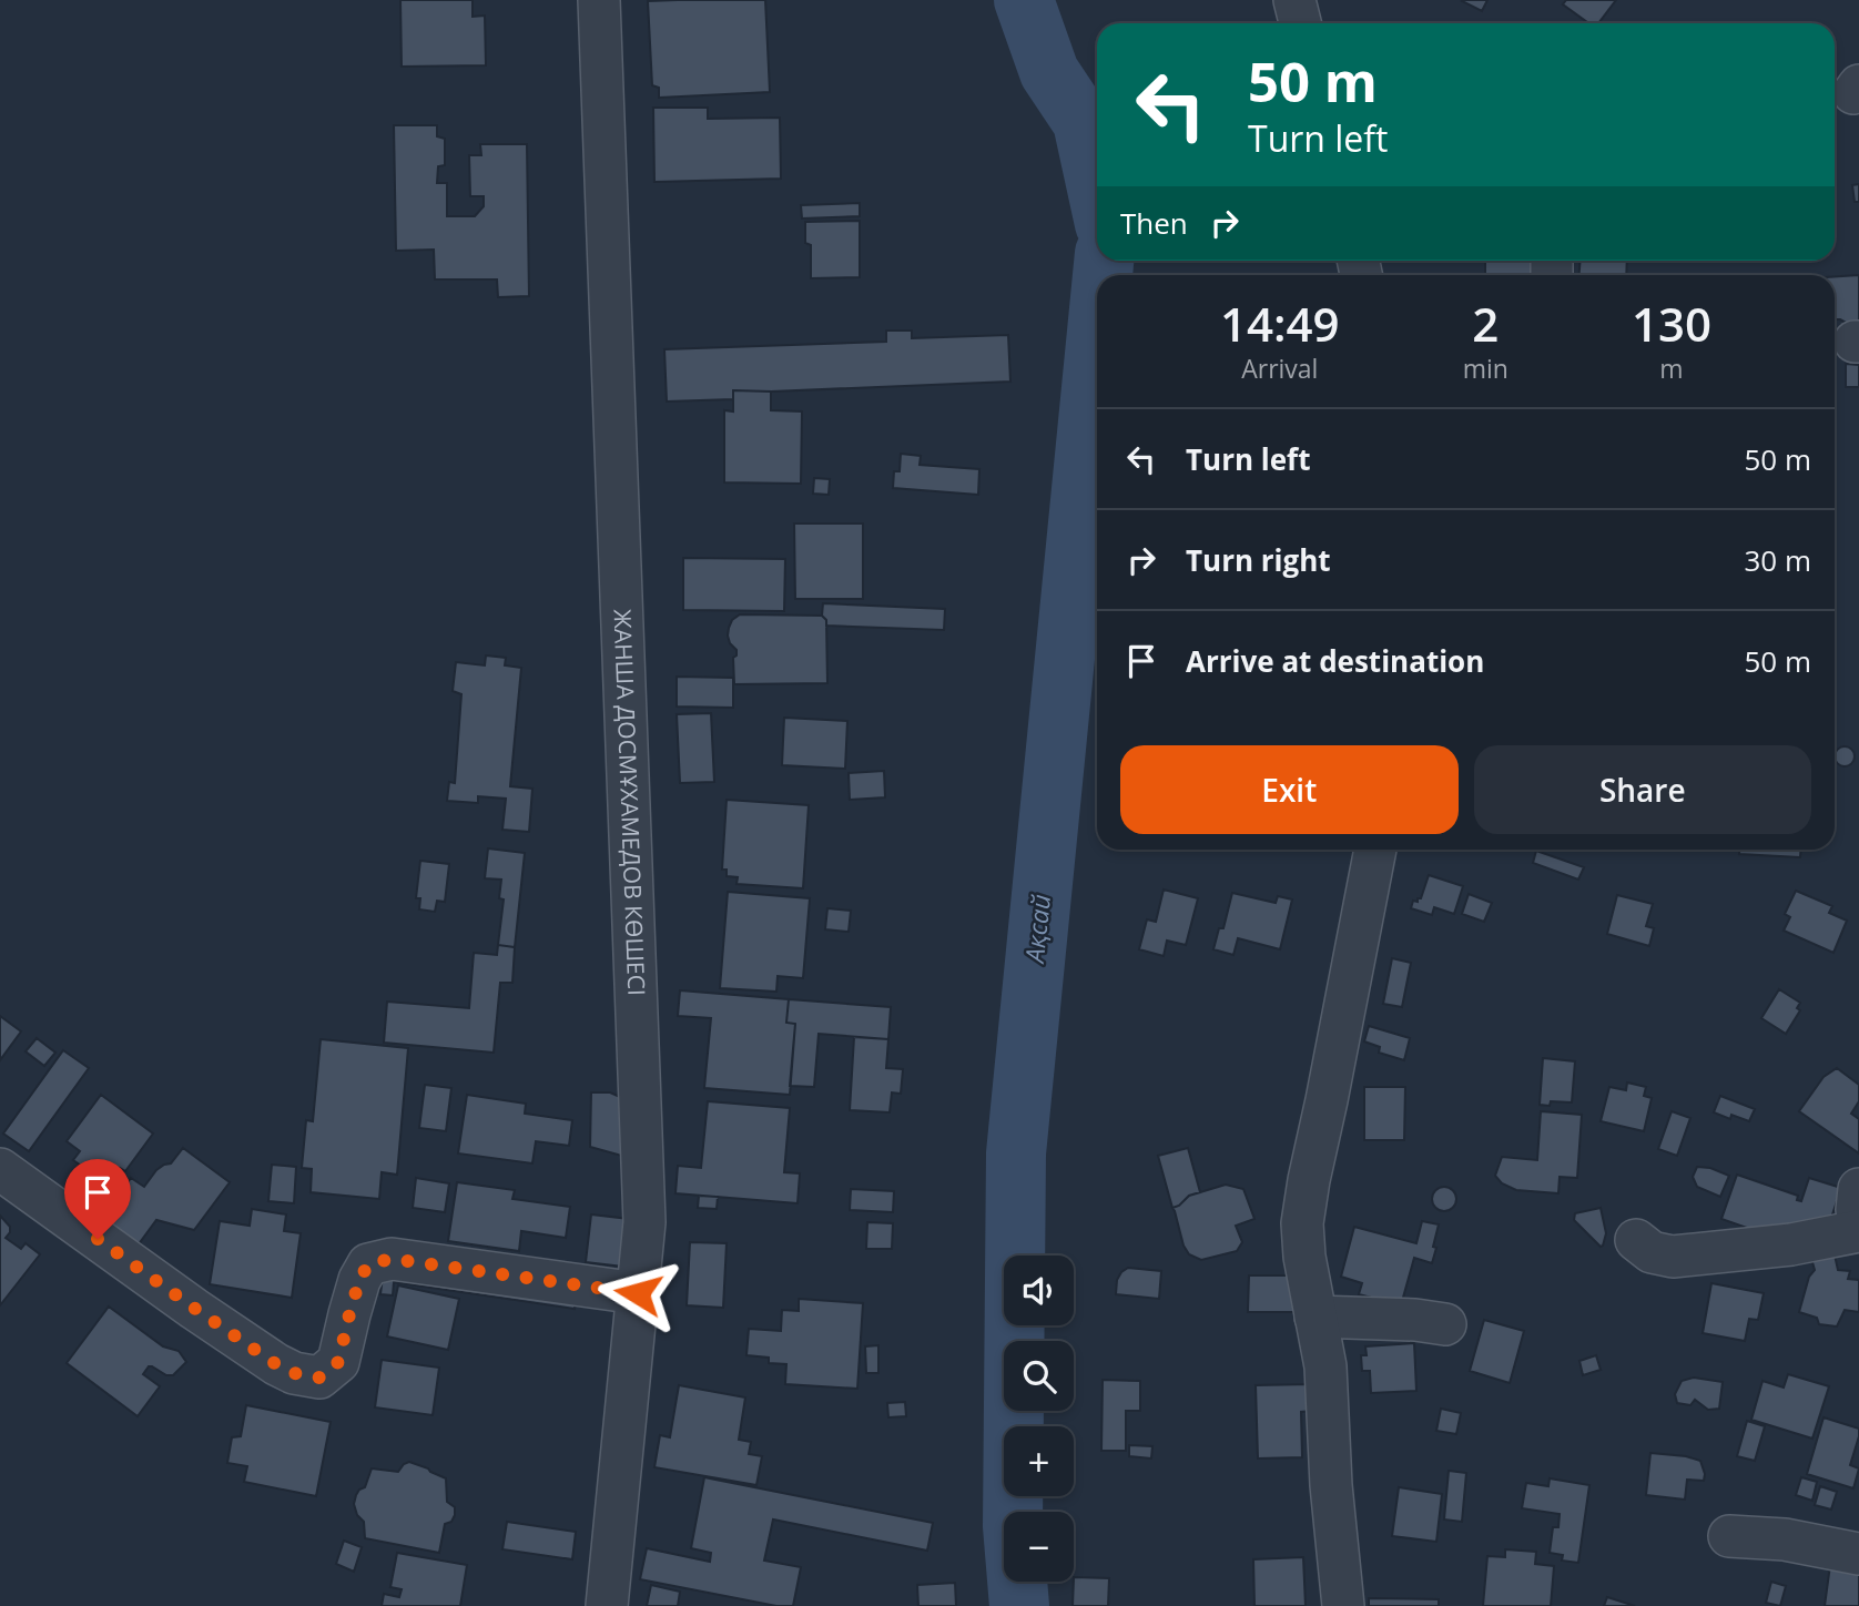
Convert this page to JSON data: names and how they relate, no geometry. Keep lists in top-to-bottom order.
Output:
{
  "streets": {
    "street": ["ЖАНША ДОСМҰХАМЕДОВ КӨШЕСІ"]
  },
  "water": ["Ақсай"],
  "page": {
    "turn": ["50 m", "Turn left"],
    "then": "Then",
    "eta": [
      "14:49",
      "Arrival",
      "2",
      "min",
      "130",
      "m"
    ],
    "list": [
      {
        "name": "Turn left",
        "value": "50 m"
      },
      {
        "name": "Turn right",
        "value": "30 m"
      },
      {
        "name": "Arrive at destination",
        "value": "50 m"
      }
    ],
    "buttons": ["Exit", "Share"],
    "map_buttons": ["+", "−"]
  }
}
